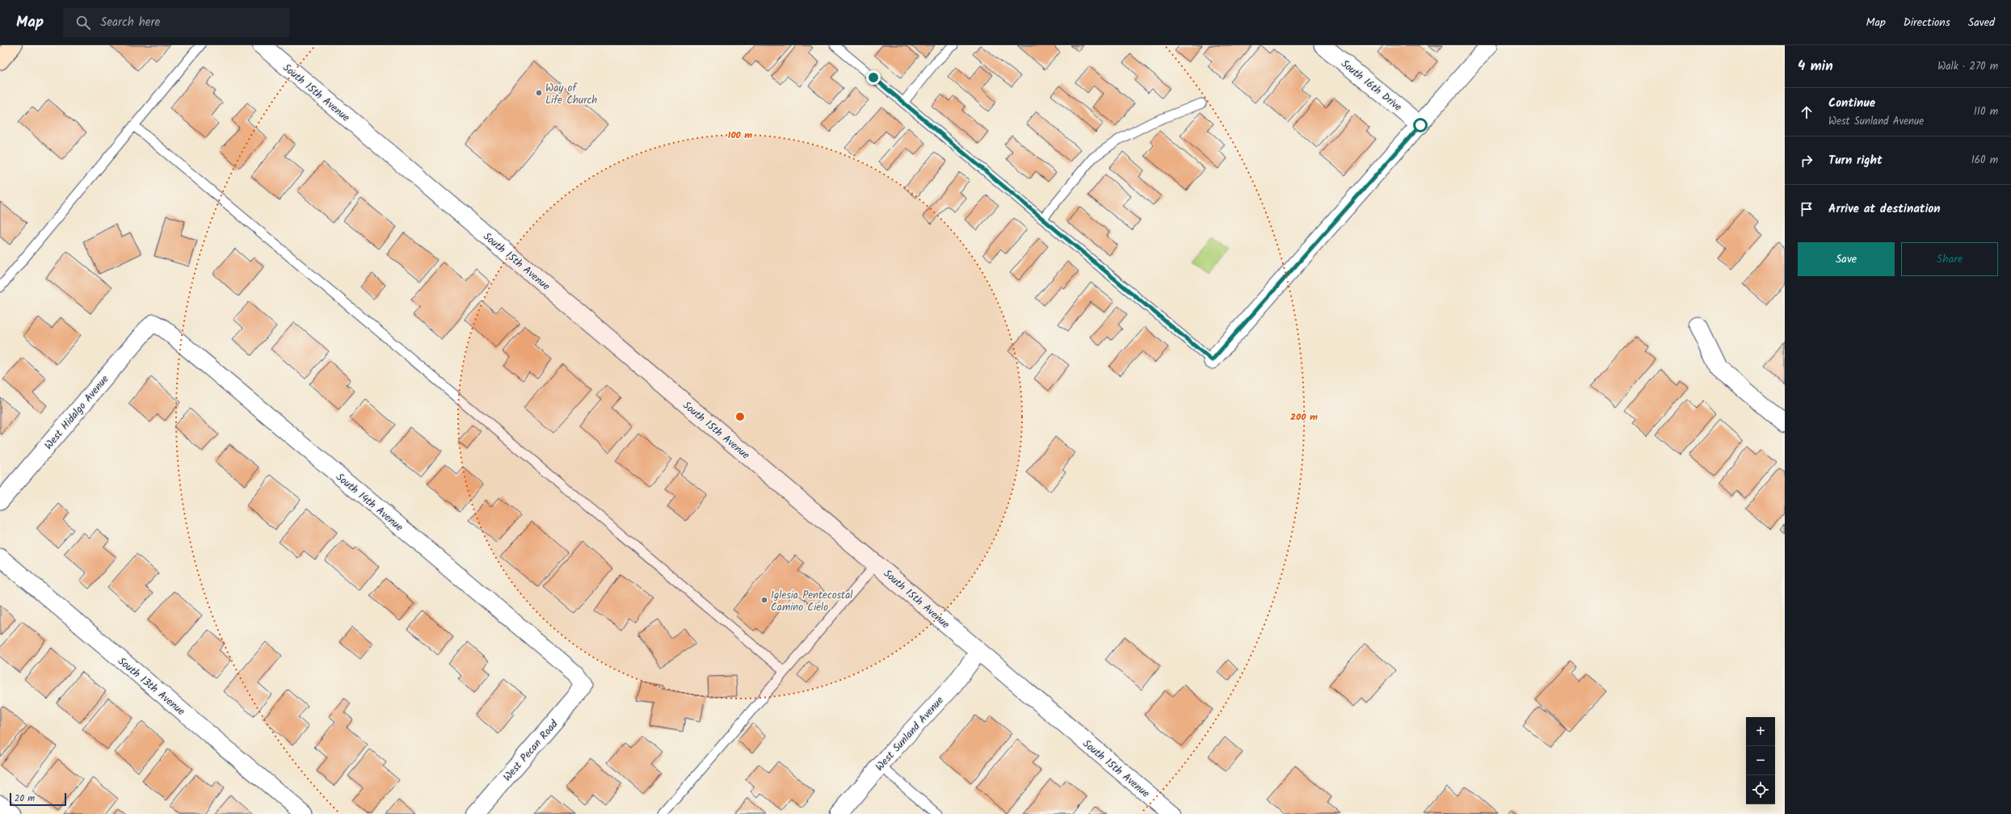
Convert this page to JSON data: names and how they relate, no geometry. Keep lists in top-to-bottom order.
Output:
{
  "streets": {
    "street": [
      "South 16th Drive",
      "South 15th Avenue",
      "West Hidalgo Avenue",
      "South 14th Avenue",
      "South 13th Avenue",
      "West Sunland Avenue",
      "West Pecan Road"
    ]
  },
  "crossings": [
    ["South 15th Avenue", "West Sunland Avenue"],
    ["West Hidalgo Avenue", "South 14th Avenue"],
    ["South 14th Avenue", "West Pecan Road"]
  ],
  "places": ["Way of Life Church", "Iglesia Pentecostal Camino Cielo"],
  "scale_bar": "20 m",
  "page": {
    "header": "Map",
    "search": "Search here",
    "nav": ["Map", "Directions", "Saved"],
    "heading": ["4 min", "Walk · 270 m"],
    "list": [
      ["Continue", "West Sunland Avenue", "110 m"],
      ["Turn right", "160 m"],
      "Arrive at destination"
    ],
    "buttons": ["Save", "Share"],
    "map_buttons": ["+", "−"],
    "scale": "20 m"
  },
  "rings": ["100 m", "200 m"]
}
